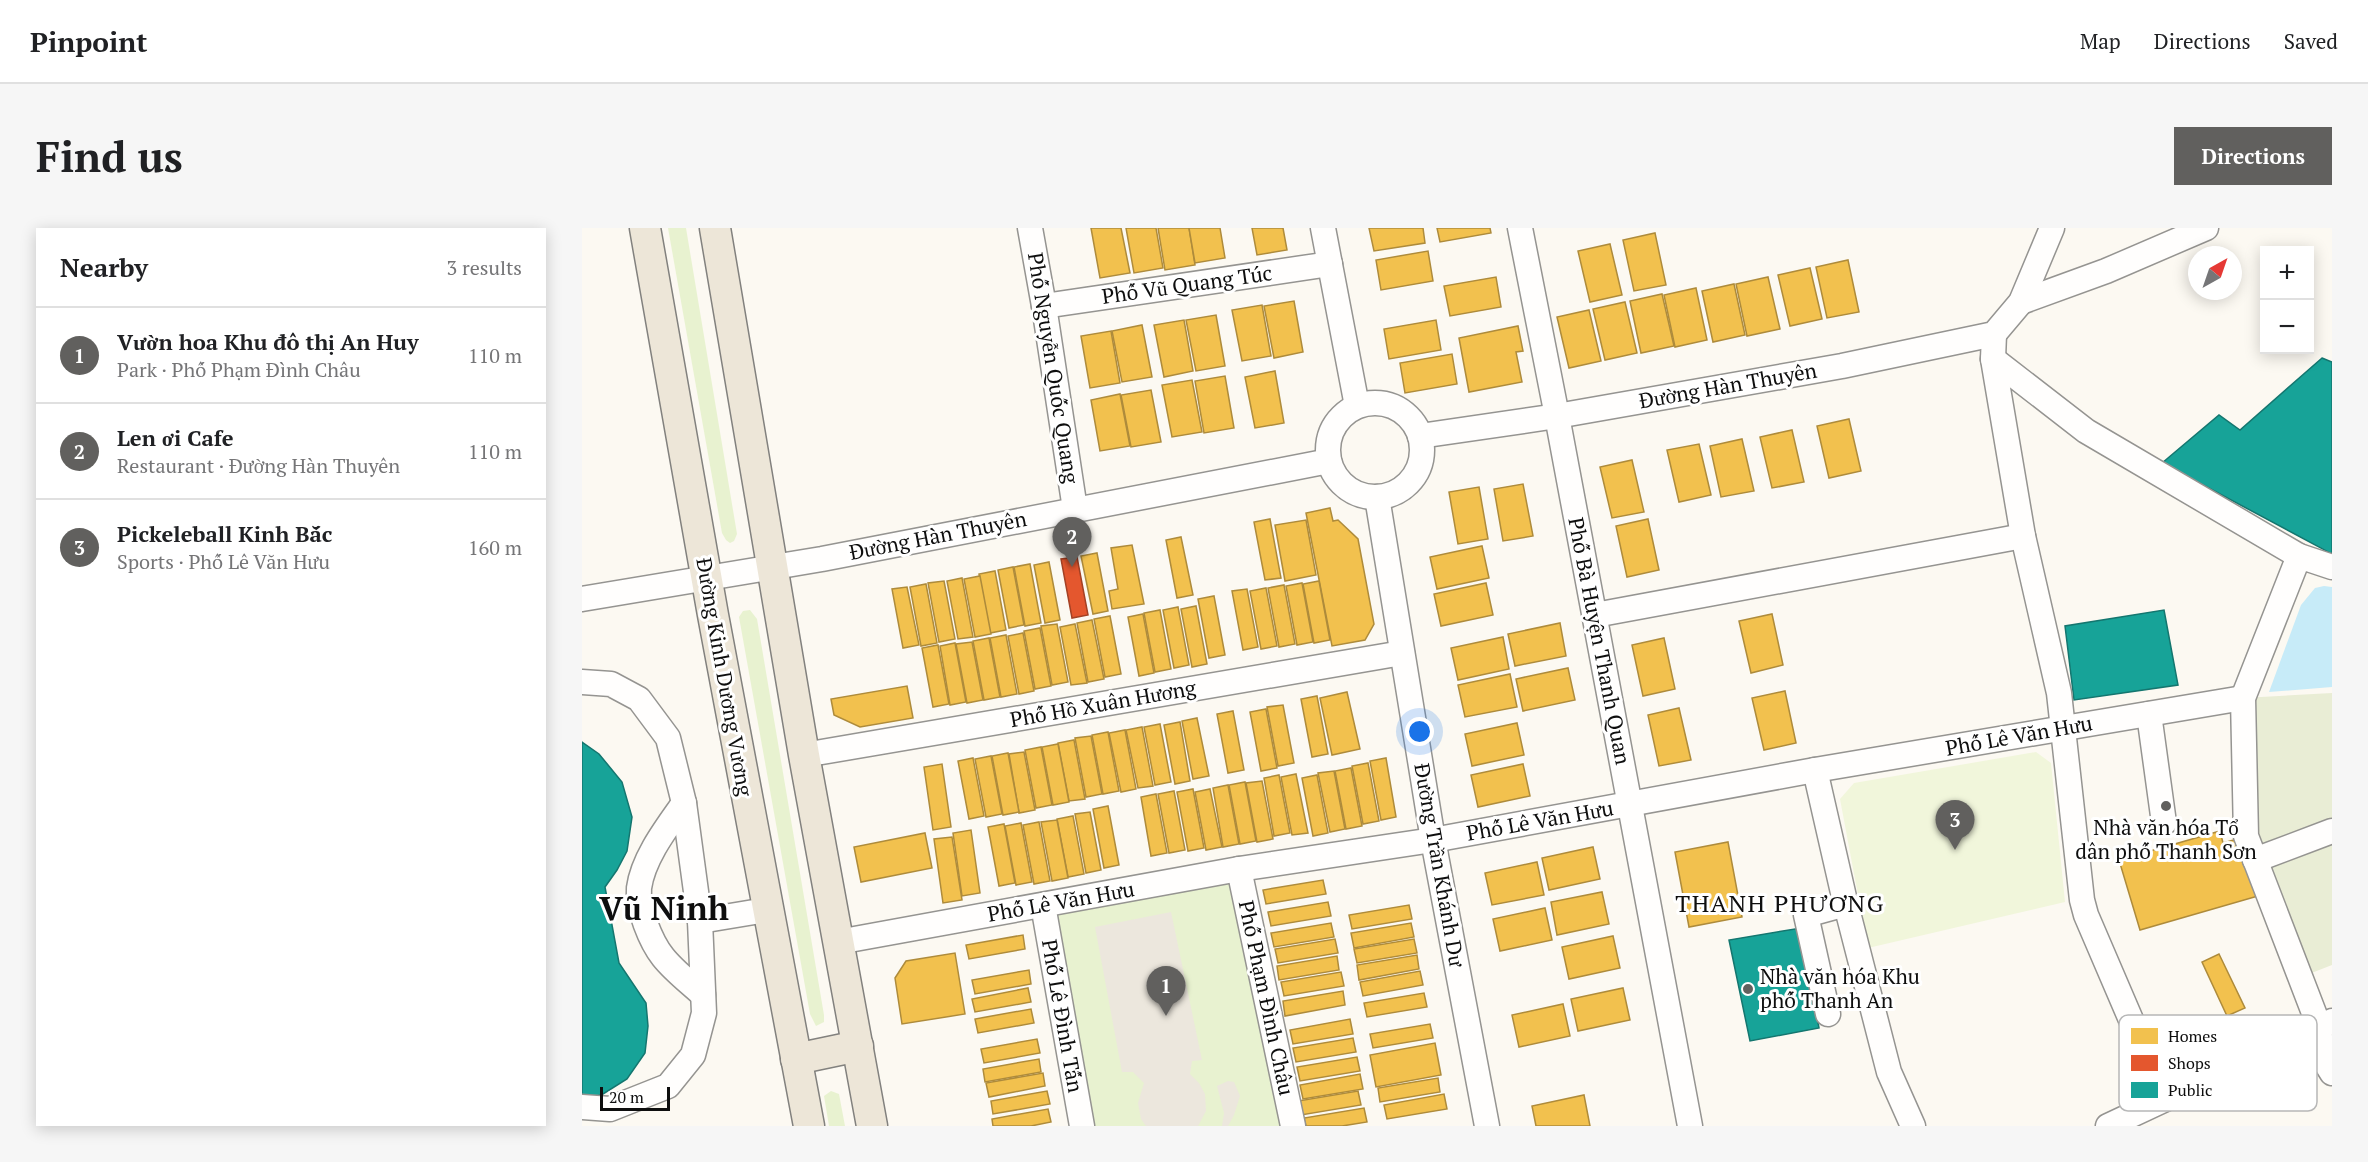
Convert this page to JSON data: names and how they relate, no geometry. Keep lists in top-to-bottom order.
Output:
{
  "streets": {
    "main road": ["Đường Kinh Dương Vương"],
    "street": [
      "Phố Vũ Quang Túc",
      "Phố Nguyễn Quốc Quang",
      "Đường Hàn Thuyên",
      "Phố Bà Huyện Thanh Quan",
      "Phố Hồ Xuân Hương",
      "Phố Lê Văn Hưu",
      "Đường Trần Khánh Dư",
      "Phố Phạm Đình Châu",
      "Phố Lê Đình Tấn"
    ]
  },
  "crossings": [
    ["Phố Vũ Quang Túc", "Phố Nguyễn Quốc Quang"],
    ["Phố Nguyễn Quốc Quang", "Đường Hàn Thuyên"],
    ["Đường Hàn Thuyên", "Phố Bà Huyện Thanh Quan"],
    ["Đường Hàn Thuyên", "Đường Kinh Dương Vương"],
    ["Đường Hàn Thuyên", "Đường Trần Khánh Dư"],
    ["Phố Bà Huyện Thanh Quan", "Phố Lê Văn Hưu"],
    ["Phố Hồ Xuân Hương", "Đường Trần Khánh Dư"],
    ["Phố Lê Văn Hưu", "Đường Trần Khánh Dư"],
    ["Phố Lê Văn Hưu", "Phố Phạm Đình Châu"],
    ["Phố Lê Văn Hưu", "Phố Lê Đình Tấn"]
  ],
  "districts": ["THANH PHƯƠNG", "Vũ Ninh"],
  "places": ["Nhà văn hóa Tổ dân phố Thanh Sơn", "Nhà văn hóa Khu phố Thanh An"],
  "legend": ["Homes", "Shops", "Public"],
  "scale_bar": "20 m",
  "north": "top right",
  "page": {
    "header": "Pinpoint",
    "nav": ["Map", "Directions", "Saved"],
    "buttons": "Directions",
    "title": "Find us",
    "heading": ["Nearby", "3 results"],
    "map_buttons": ["+", "−"],
    "list": [
      {
        "mark": "1",
        "name": "Vườn hoa Khu đô thị An Huy",
        "note": "Park · Phố Phạm Đình Châu",
        "value": "110 m"
      },
      {
        "mark": "2",
        "name": "Len ơi Cafe",
        "note": "Restaurant · Đường Hàn Thuyên",
        "value": "110 m"
      },
      {
        "mark": "3",
        "name": "Pickeleball Kinh Bắc",
        "note": "Sports · Phố Lê Văn Hưu",
        "value": "160 m"
      }
    ],
    "pins": ["2", "3", "1"],
    "scale": "20 m"
  }
}
